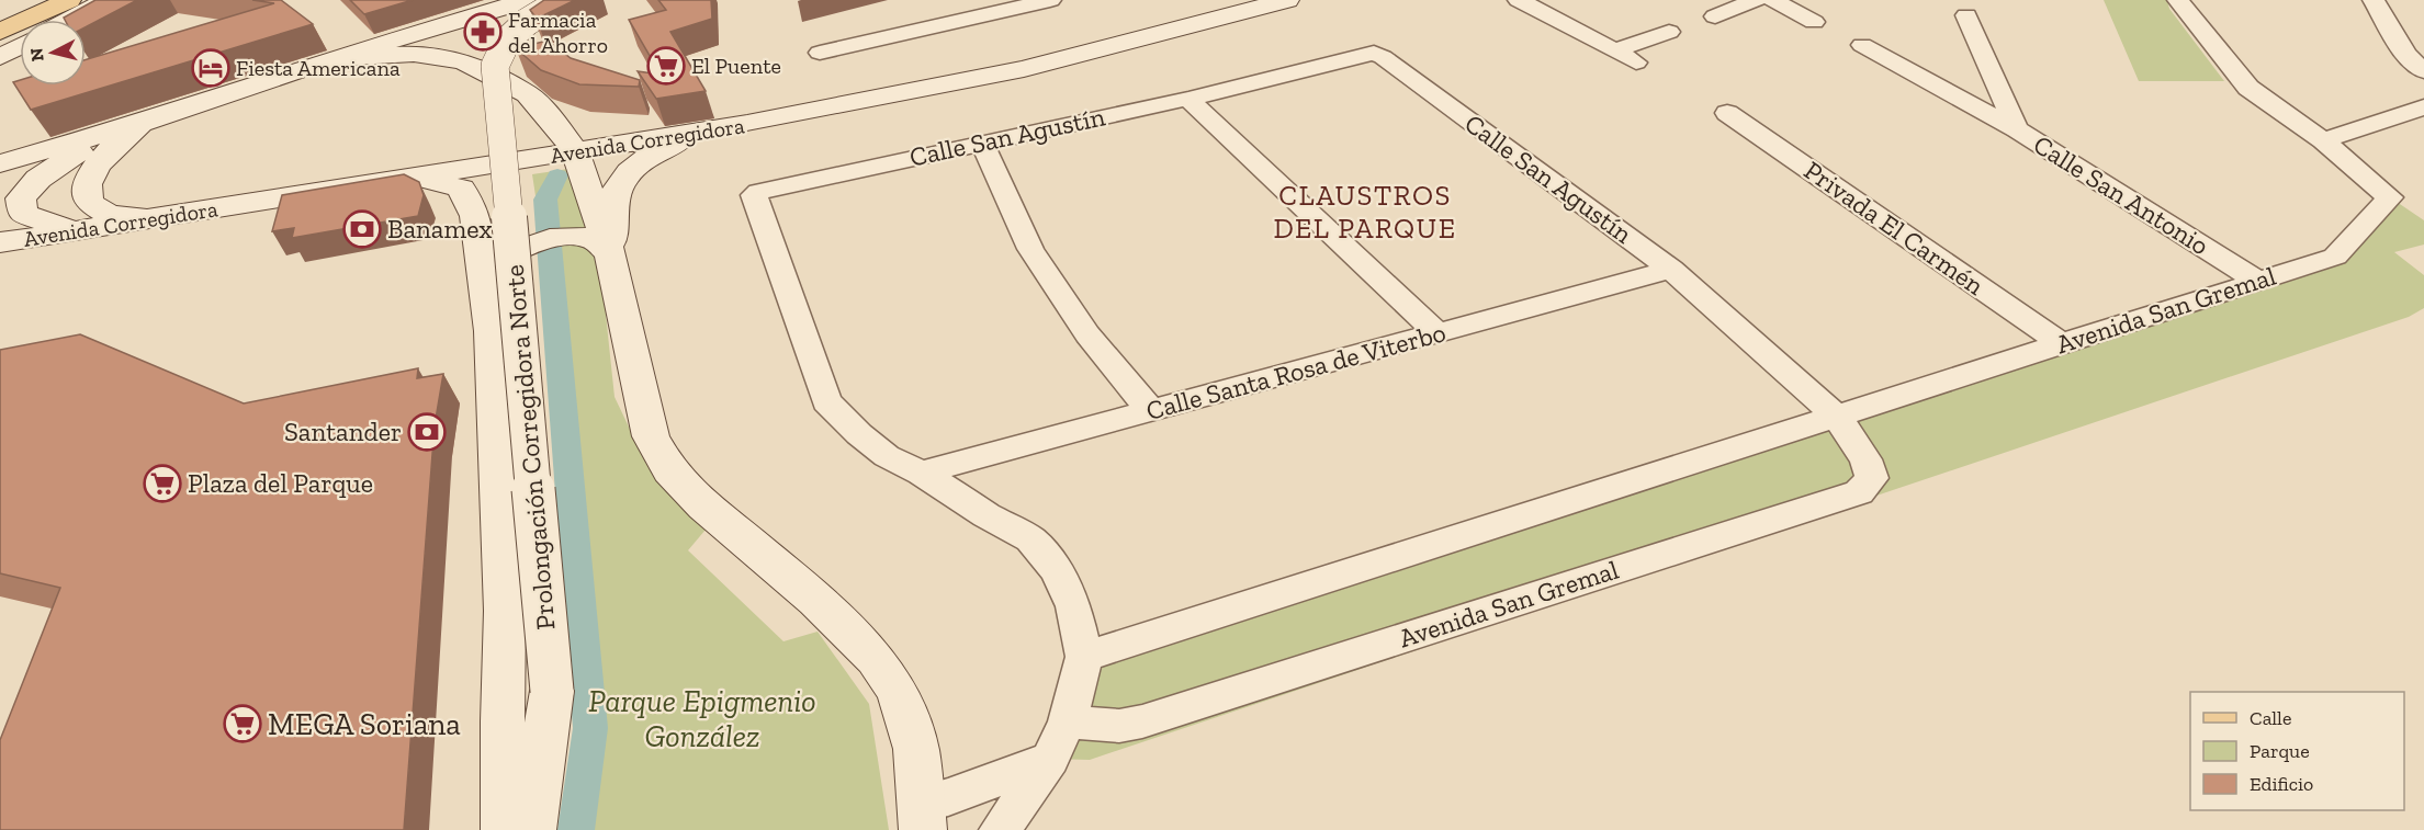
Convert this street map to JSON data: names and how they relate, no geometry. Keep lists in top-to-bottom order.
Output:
{
  "streets": {
    "main road": ["Avenida Corregidora", "Prolongación Corregidora Norte"],
    "street": [
      "Calle San Agustín",
      "Calle San Antonio",
      "Privada El Carmén",
      "Avenida San Gremal",
      "Calle Santa Rosa de Viterbo"
    ]
  },
  "crossings": [
    ["Calle San Agustín", "Avenida San Gremal"],
    ["Calle San Agustín", "Calle Santa Rosa de Viterbo"],
    ["Calle San Antonio", "Avenida San Gremal"],
    ["Privada El Carmén", "Avenida San Gremal"]
  ],
  "districts": ["CLAUSTROS DEL PARQUE"],
  "parks": ["Parque Epigmenio González"],
  "places": {
    "pharmacy": ["Farmacia del Ahorro"],
    "supermarket": ["El Puente", "Plaza del Parque", "MEGA Soriana"],
    "hotel": ["Fiesta Americana"],
    "bank": ["Banamex", "Santander"]
  },
  "legend": ["Calle", "Parque", "Edificio"],
  "north": "left"
}
